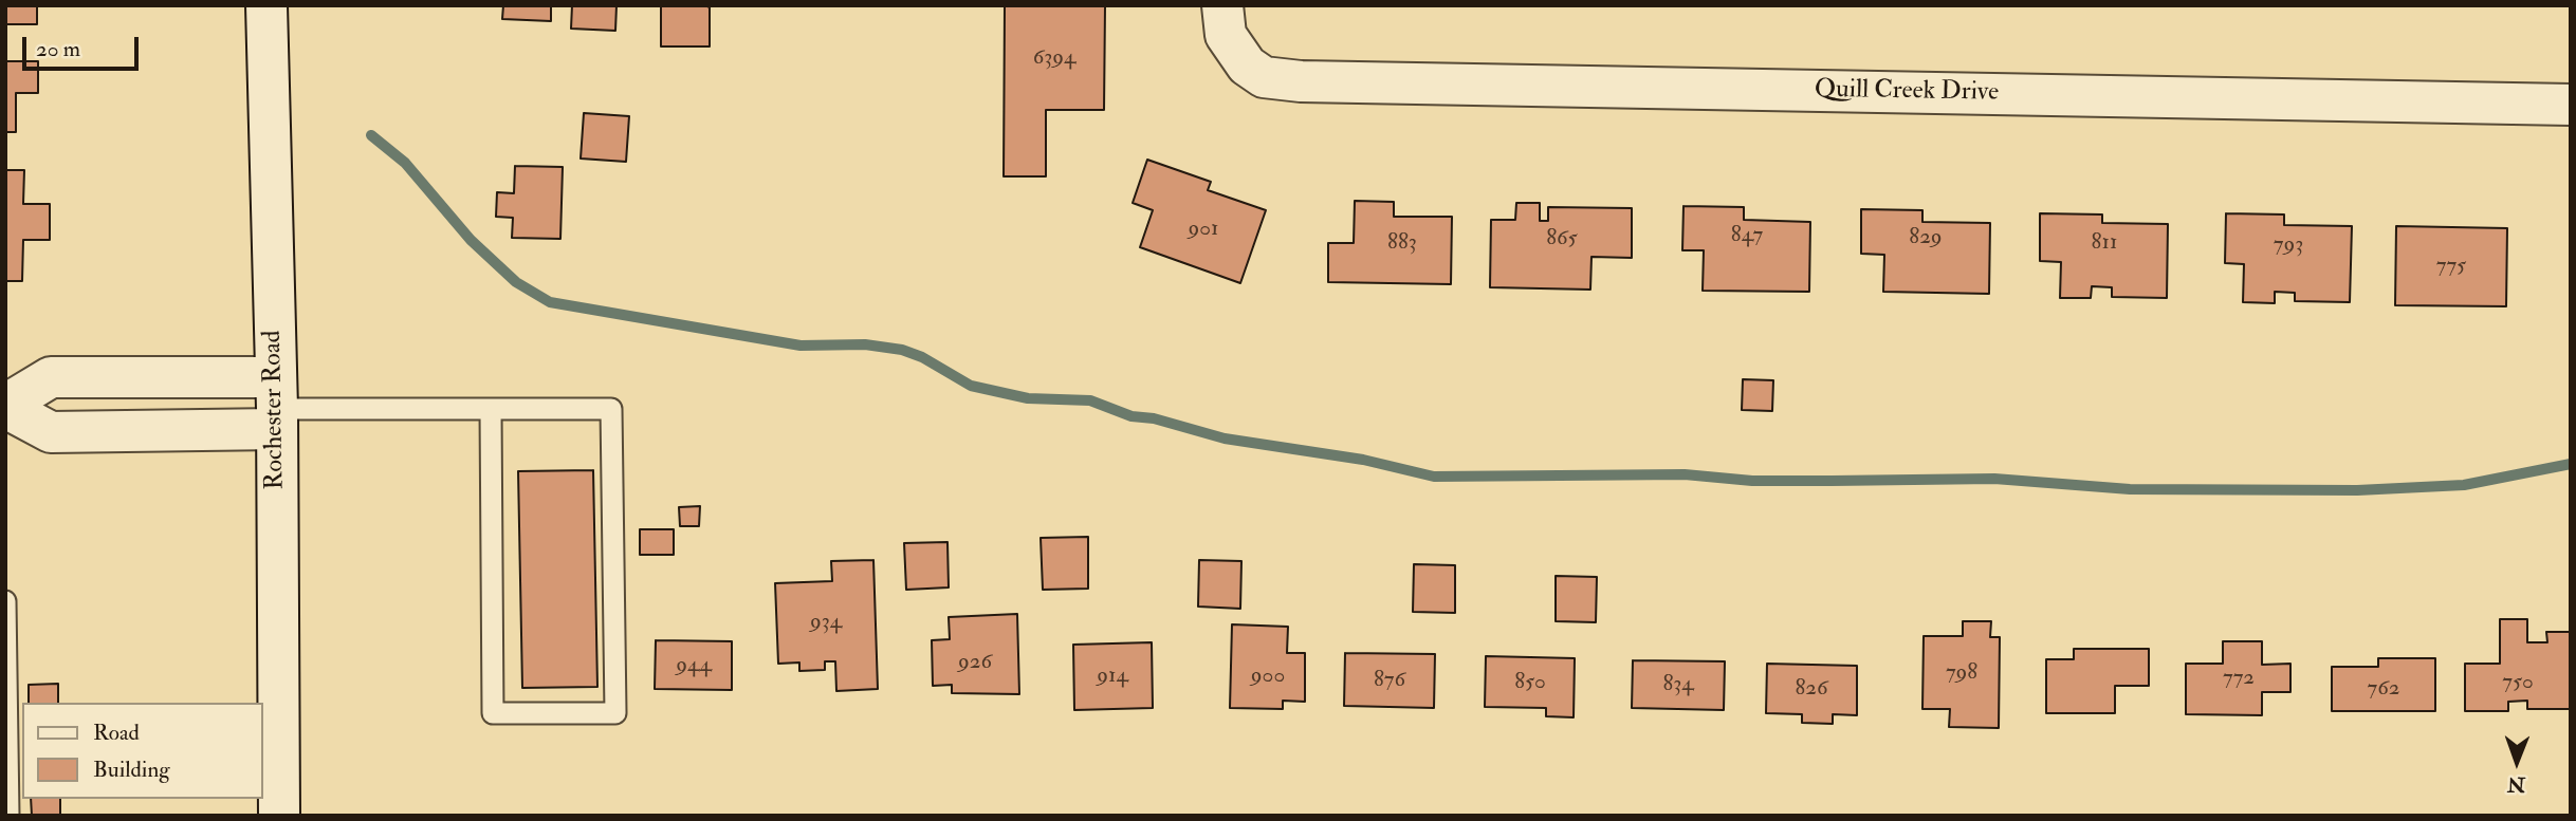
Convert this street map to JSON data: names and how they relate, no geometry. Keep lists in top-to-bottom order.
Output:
{
  "streets": {
    "street": ["Quill Creek Drive", "Rochester Road"]
  },
  "house_numbers": [
    "6394",
    "901",
    "847",
    "829",
    "865",
    "883",
    "811",
    "793",
    "775",
    "934",
    "926",
    "944",
    "798",
    "914",
    "900",
    "772",
    "876",
    "850",
    "750",
    "834",
    "826",
    "762"
  ],
  "legend": ["Road", "Building"],
  "scale_bar": "20 m",
  "north": "bottom"
}
